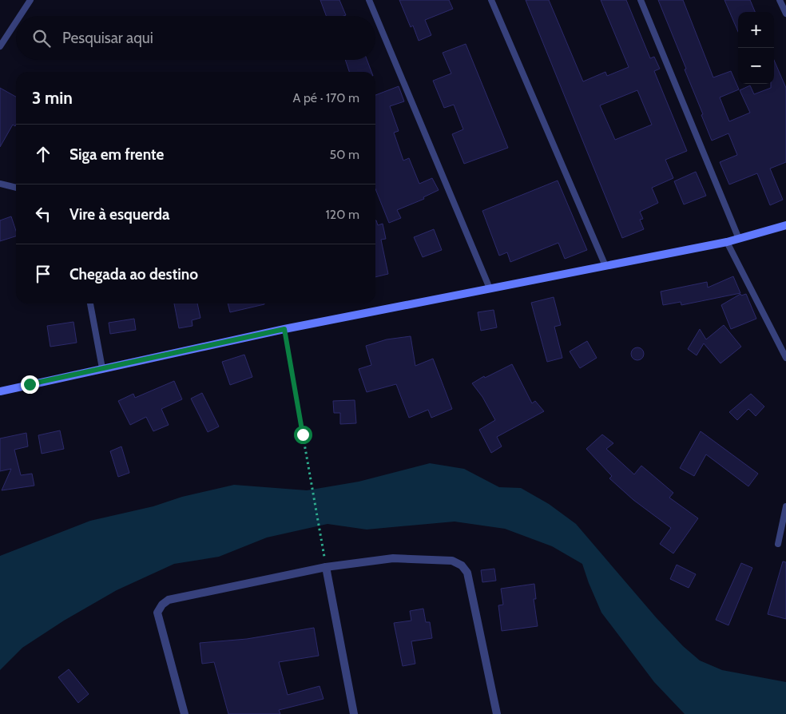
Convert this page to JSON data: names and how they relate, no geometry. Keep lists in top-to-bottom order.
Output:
{
  "page": {
    "map_buttons": ["+", "−"],
    "search": "Pesquisar aqui",
    "heading": ["3 min", "A pé · 170 m"],
    "list": [
      ["Siga em frente", "50 m"],
      ["Vire à esquerda", "120 m"],
      "Chegada ao destino"
    ]
  }
}
